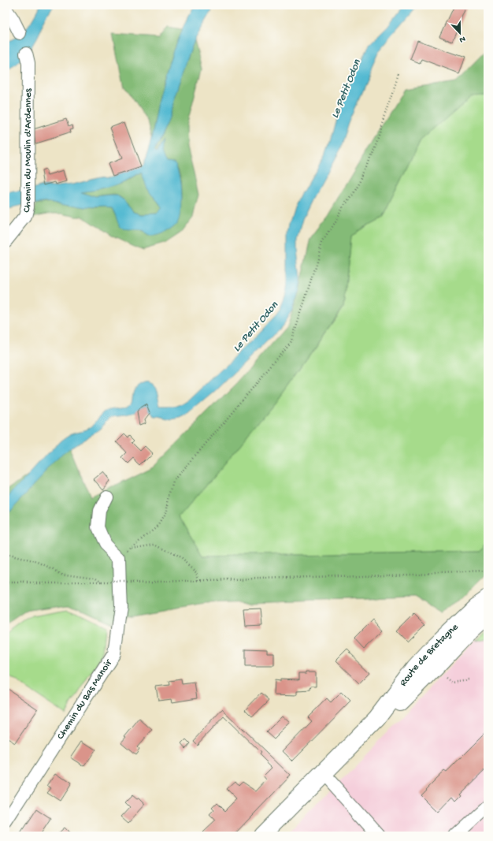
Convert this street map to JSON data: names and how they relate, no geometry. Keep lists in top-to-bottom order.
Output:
{
  "streets": {
    "main road": ["Route de Bretagne"],
    "street": ["Chemin du Moulin d'Ardennes", "Chemin du Bas Manoir"]
  },
  "water": ["Le Petit Odon"],
  "north": "bottom"
}
